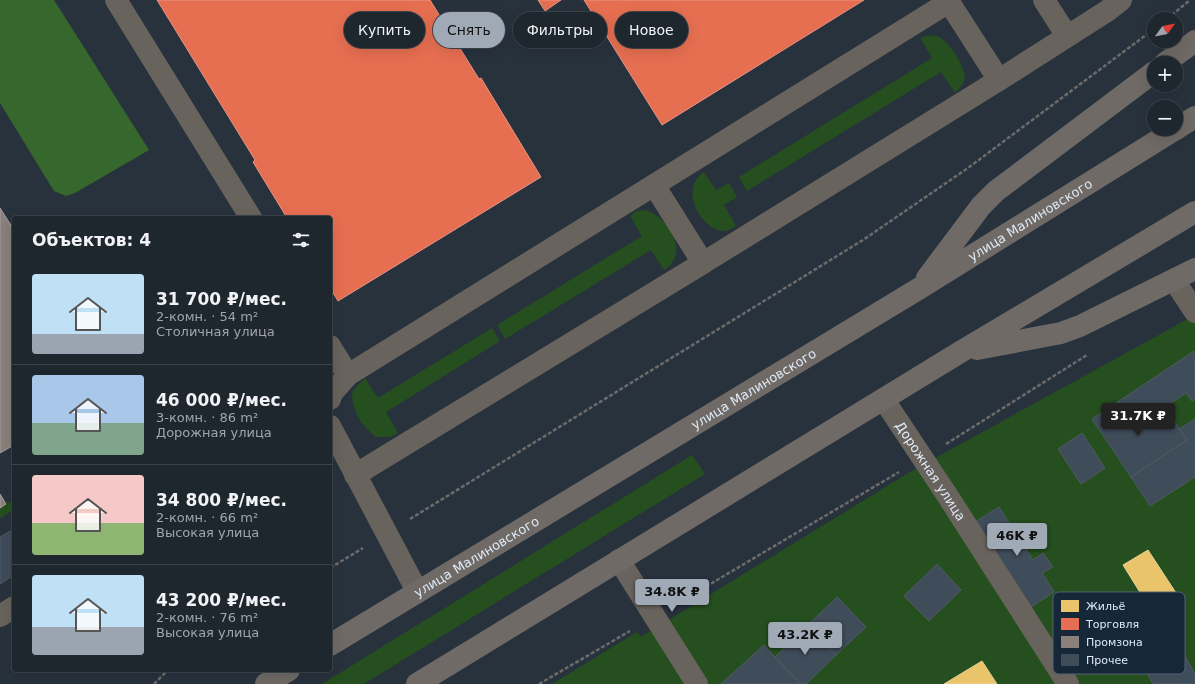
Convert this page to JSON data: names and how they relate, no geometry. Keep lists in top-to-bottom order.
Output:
{
  "streets": {
    "highway": ["улица Малиновского"],
    "street": ["Дорожная улица"]
  },
  "legend": [
    "Жильё",
    "Торговля",
    "Промзона",
    "Прочее"
  ],
  "north": "top right",
  "page": {
    "map_buttons": ["+", "−"],
    "chip": [
      "Купить",
      "Снять",
      "Фильтры",
      "Новое"
    ],
    "heading": "Объектов: 4",
    "list": [
      {
        "name": "31 700 ₽/мес.",
        "note": "2-комн. · 54 m² · Столичная улица"
      },
      {
        "name": "46 000 ₽/мес.",
        "note": "3-комн. · 86 m² · Дорожная улица"
      },
      {
        "name": "34 800 ₽/мес.",
        "note": "2-комн. · 66 m² · Высокая улица"
      },
      {
        "name": "43 200 ₽/мес.",
        "note": "2-комн. · 76 m² · Высокая улица"
      }
    ],
    "price": [
      "31.7K ₽",
      "46K ₽",
      "34.8K ₽",
      "43.2K ₽"
    ]
  }
}
